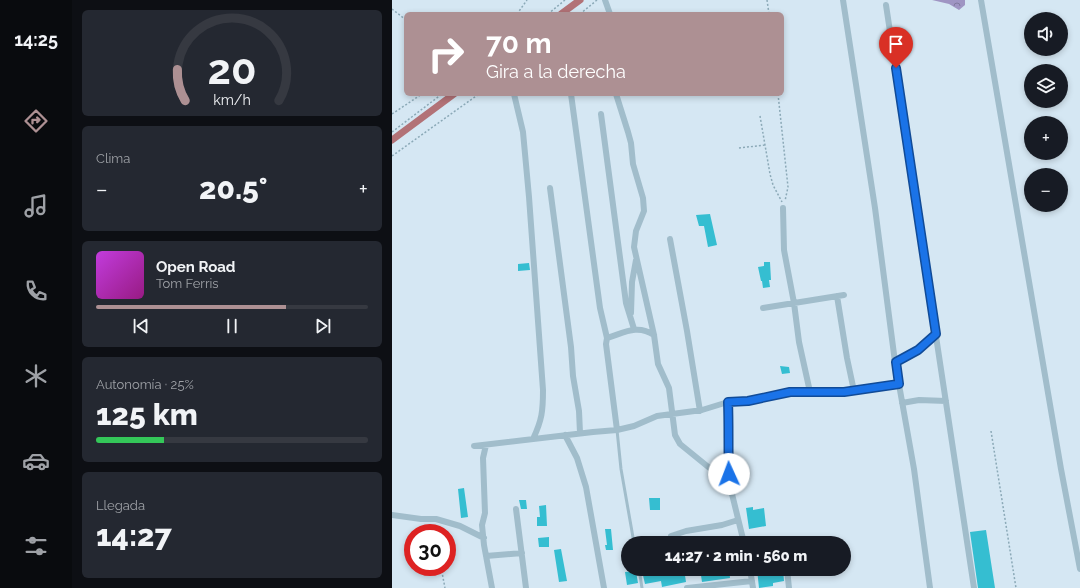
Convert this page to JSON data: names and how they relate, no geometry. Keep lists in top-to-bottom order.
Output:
{
  "page": {
    "tabs": "14:25",
    "map_buttons": ["+", "−"],
    "turn": ["70 m", "Gira a la derecha"],
    "tile": [
      "Clima",
      ["Autonomía · 25%", "125 km"],
      ["Llegada", "14:27"]
    ],
    "heat": ["−", "20.5°", "+"],
    "song": ["Open Road", "Tom Ferris"],
    "limit": "30",
    "trip": "14:27 · 2 min · 560 m",
    "gauge": ["20", "km/h"]
  }
}
